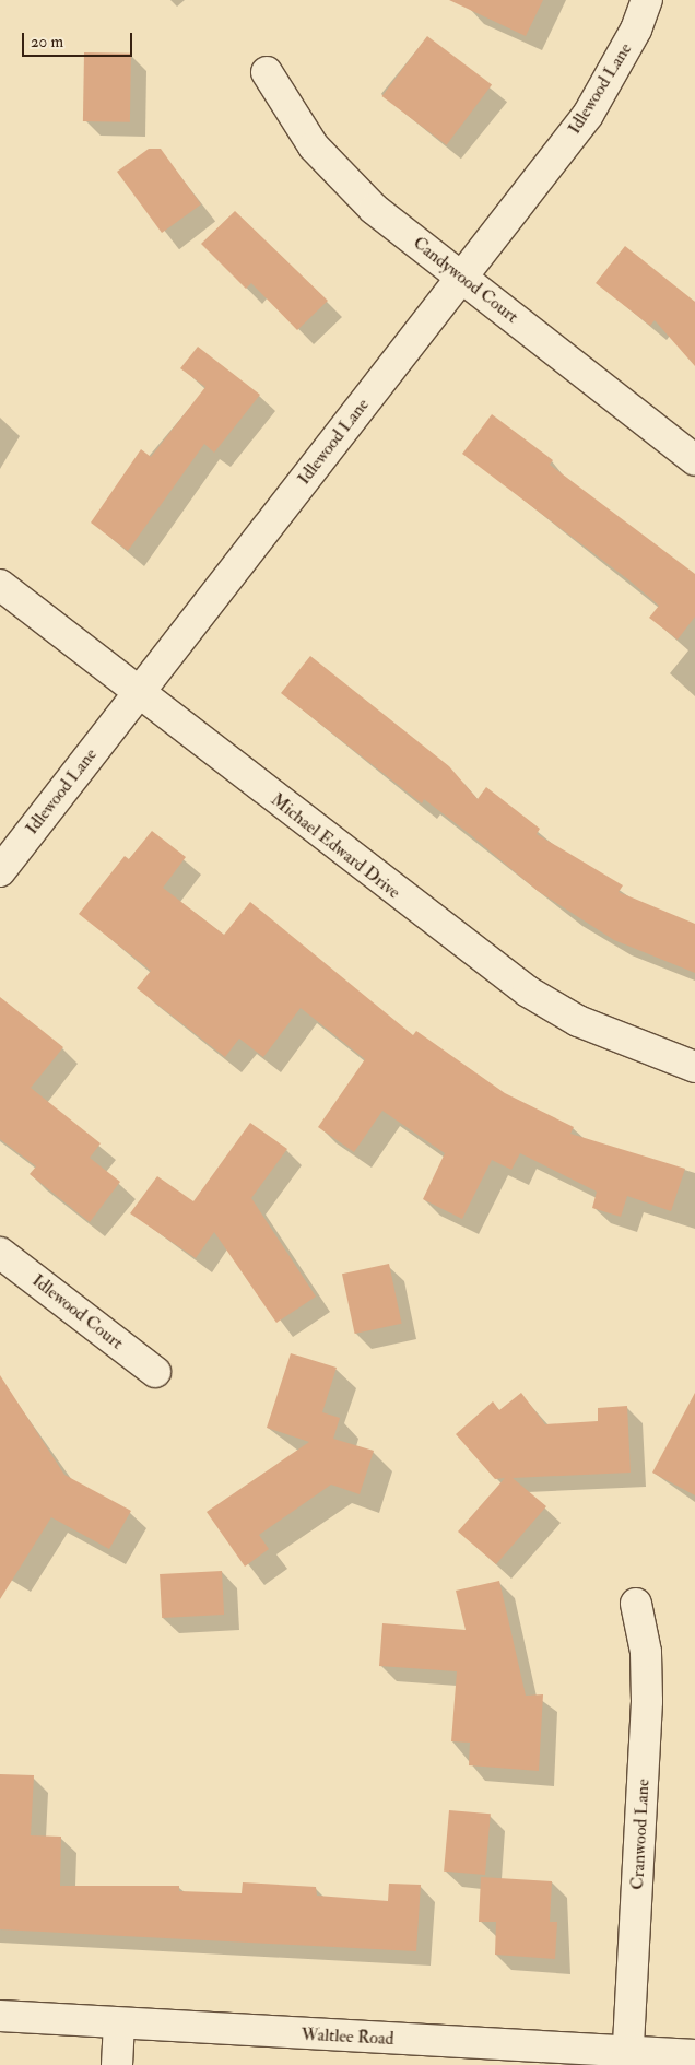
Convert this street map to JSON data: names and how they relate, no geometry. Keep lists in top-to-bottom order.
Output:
{
  "streets": {
    "street": [
      "Idlewood Lane",
      "Candywood Court",
      "Michael Edward Drive",
      "Idlewood Court",
      "Cranwood Lane",
      "Waltlee Road"
    ]
  },
  "crossings": [
    ["Idlewood Lane", "Candywood Court"],
    ["Idlewood Lane", "Michael Edward Drive"],
    ["Cranwood Lane", "Waltlee Road"]
  ],
  "scale_bar": "20 m"
}
